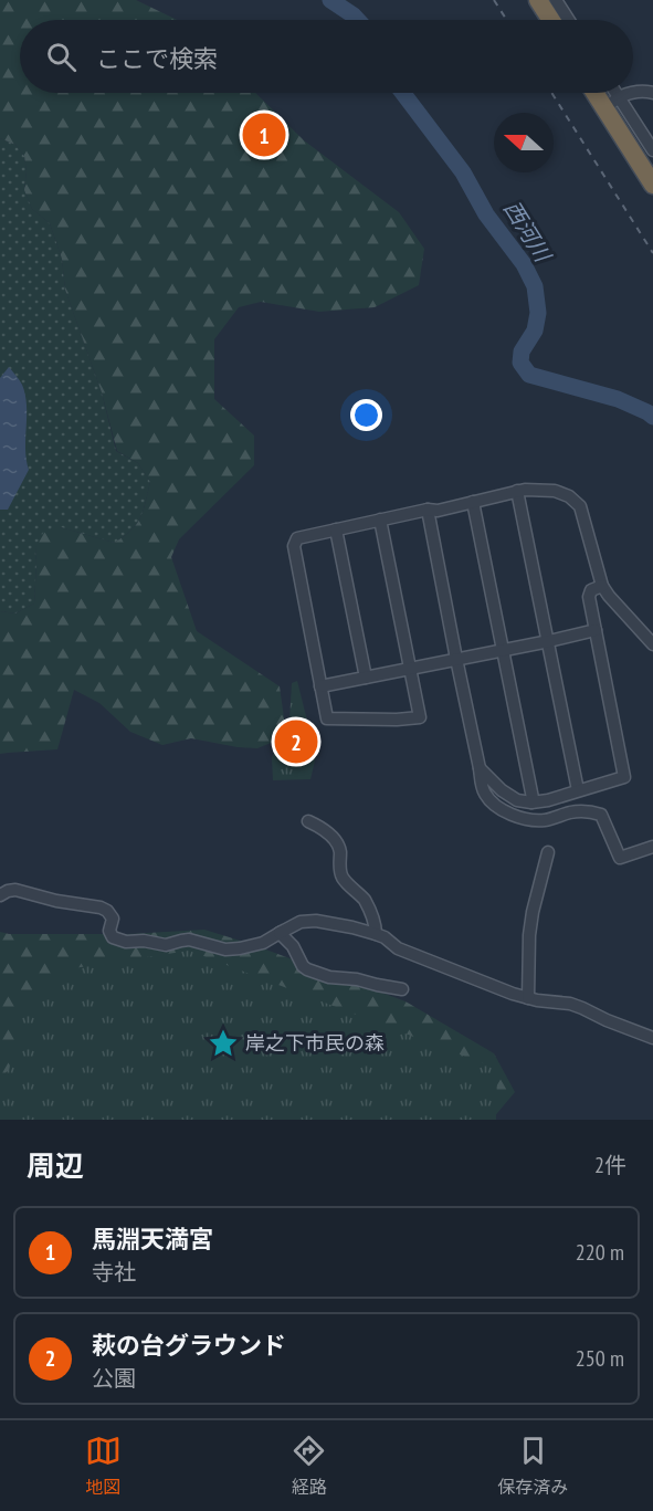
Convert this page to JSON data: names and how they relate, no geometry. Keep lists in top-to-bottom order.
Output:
{
  "water": ["西河川"],
  "places": {
    "place": ["岸之下市民の森"]
  },
  "north": "left",
  "page": {
    "search": "ここで検索",
    "pins": ["1", "2"],
    "heading": ["周辺", "2件"],
    "list": [
      {
        "mark": "1",
        "name": "馬淵天満宮",
        "note": "寺社",
        "value": "220 m"
      },
      {
        "mark": "2",
        "name": "萩の台グラウンド",
        "note": "公園",
        "value": "250 m"
      }
    ],
    "nav": ["地図", "経路", "保存済み"]
  }
}
